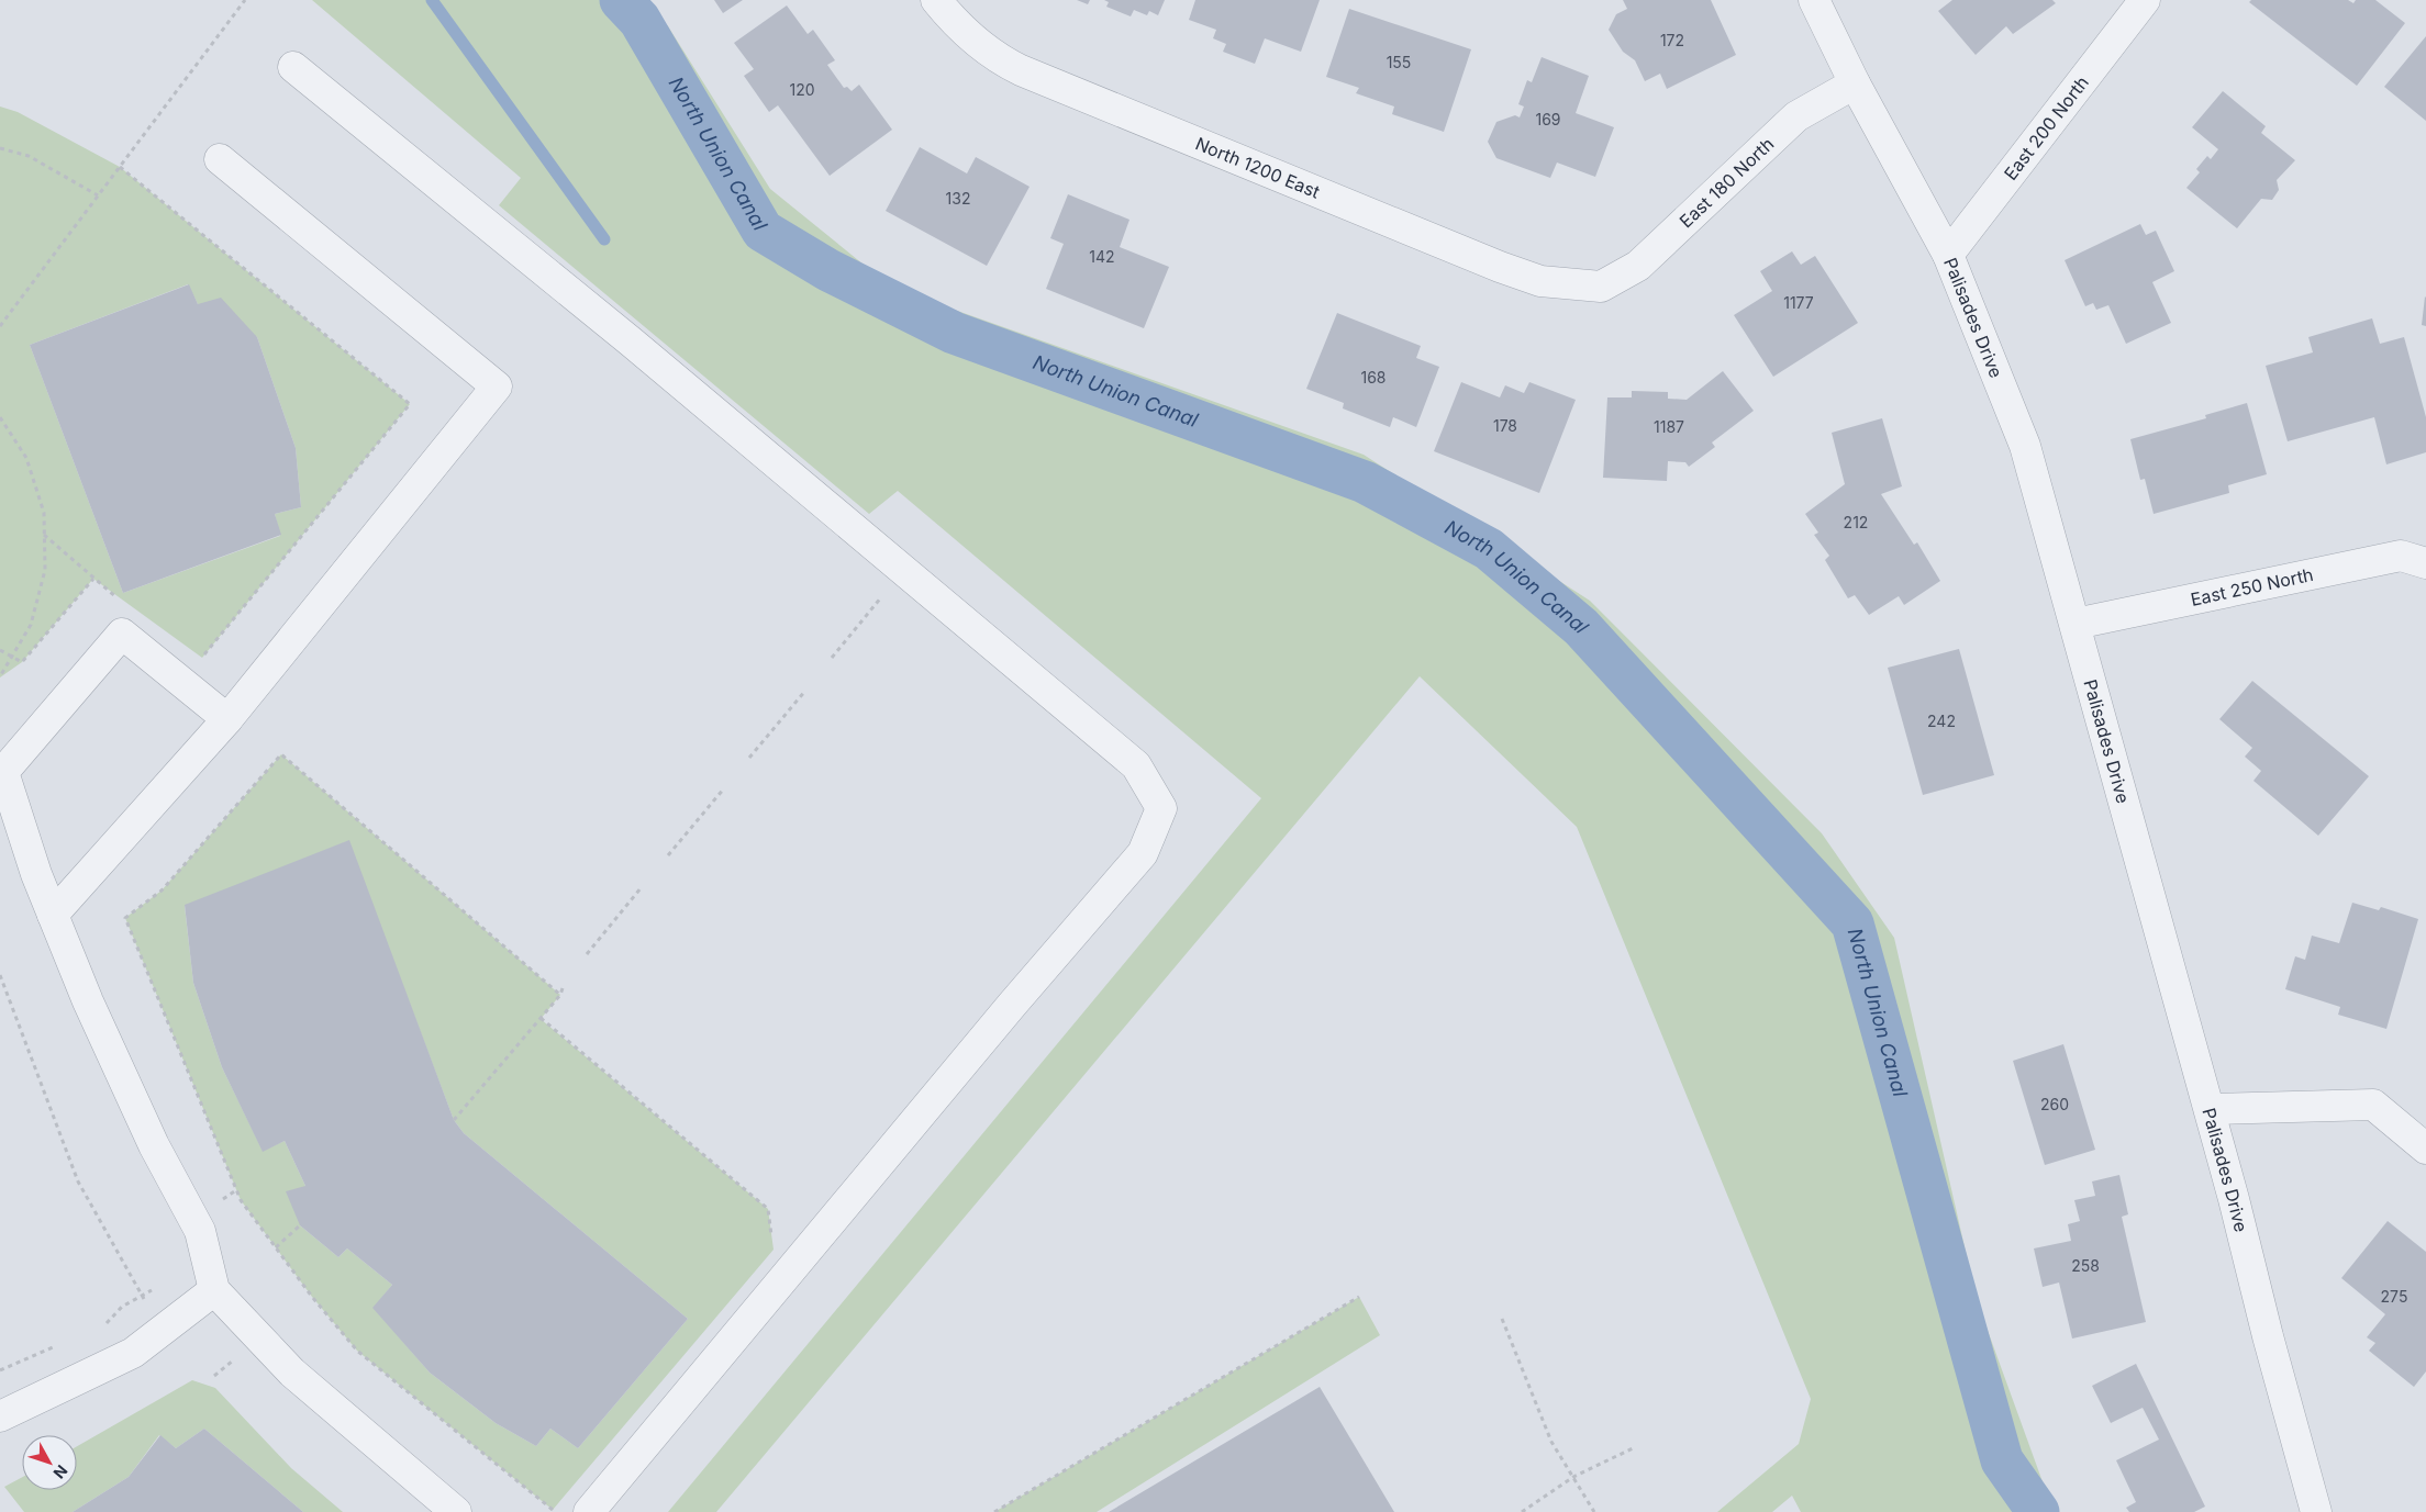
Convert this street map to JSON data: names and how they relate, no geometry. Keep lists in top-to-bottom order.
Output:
{
  "streets": {
    "street": [
      "East 200 North",
      "North 1200 East",
      "East 180 North",
      "Palisades Drive",
      "East 250 North"
    ]
  },
  "crossings": [
    ["East 200 North", "Palisades Drive"],
    ["North 1200 East", "East 180 North"],
    ["East 180 North", "Palisades Drive"],
    ["Palisades Drive", "East 250 North"]
  ],
  "water": ["North Union Canal"],
  "house_numbers": [
    "172",
    "155",
    "120",
    "169",
    "132",
    "142",
    "1177",
    "168",
    "178",
    "1187",
    "212",
    "242",
    "260",
    "258",
    "275"
  ],
  "north": "bottom right"
}
